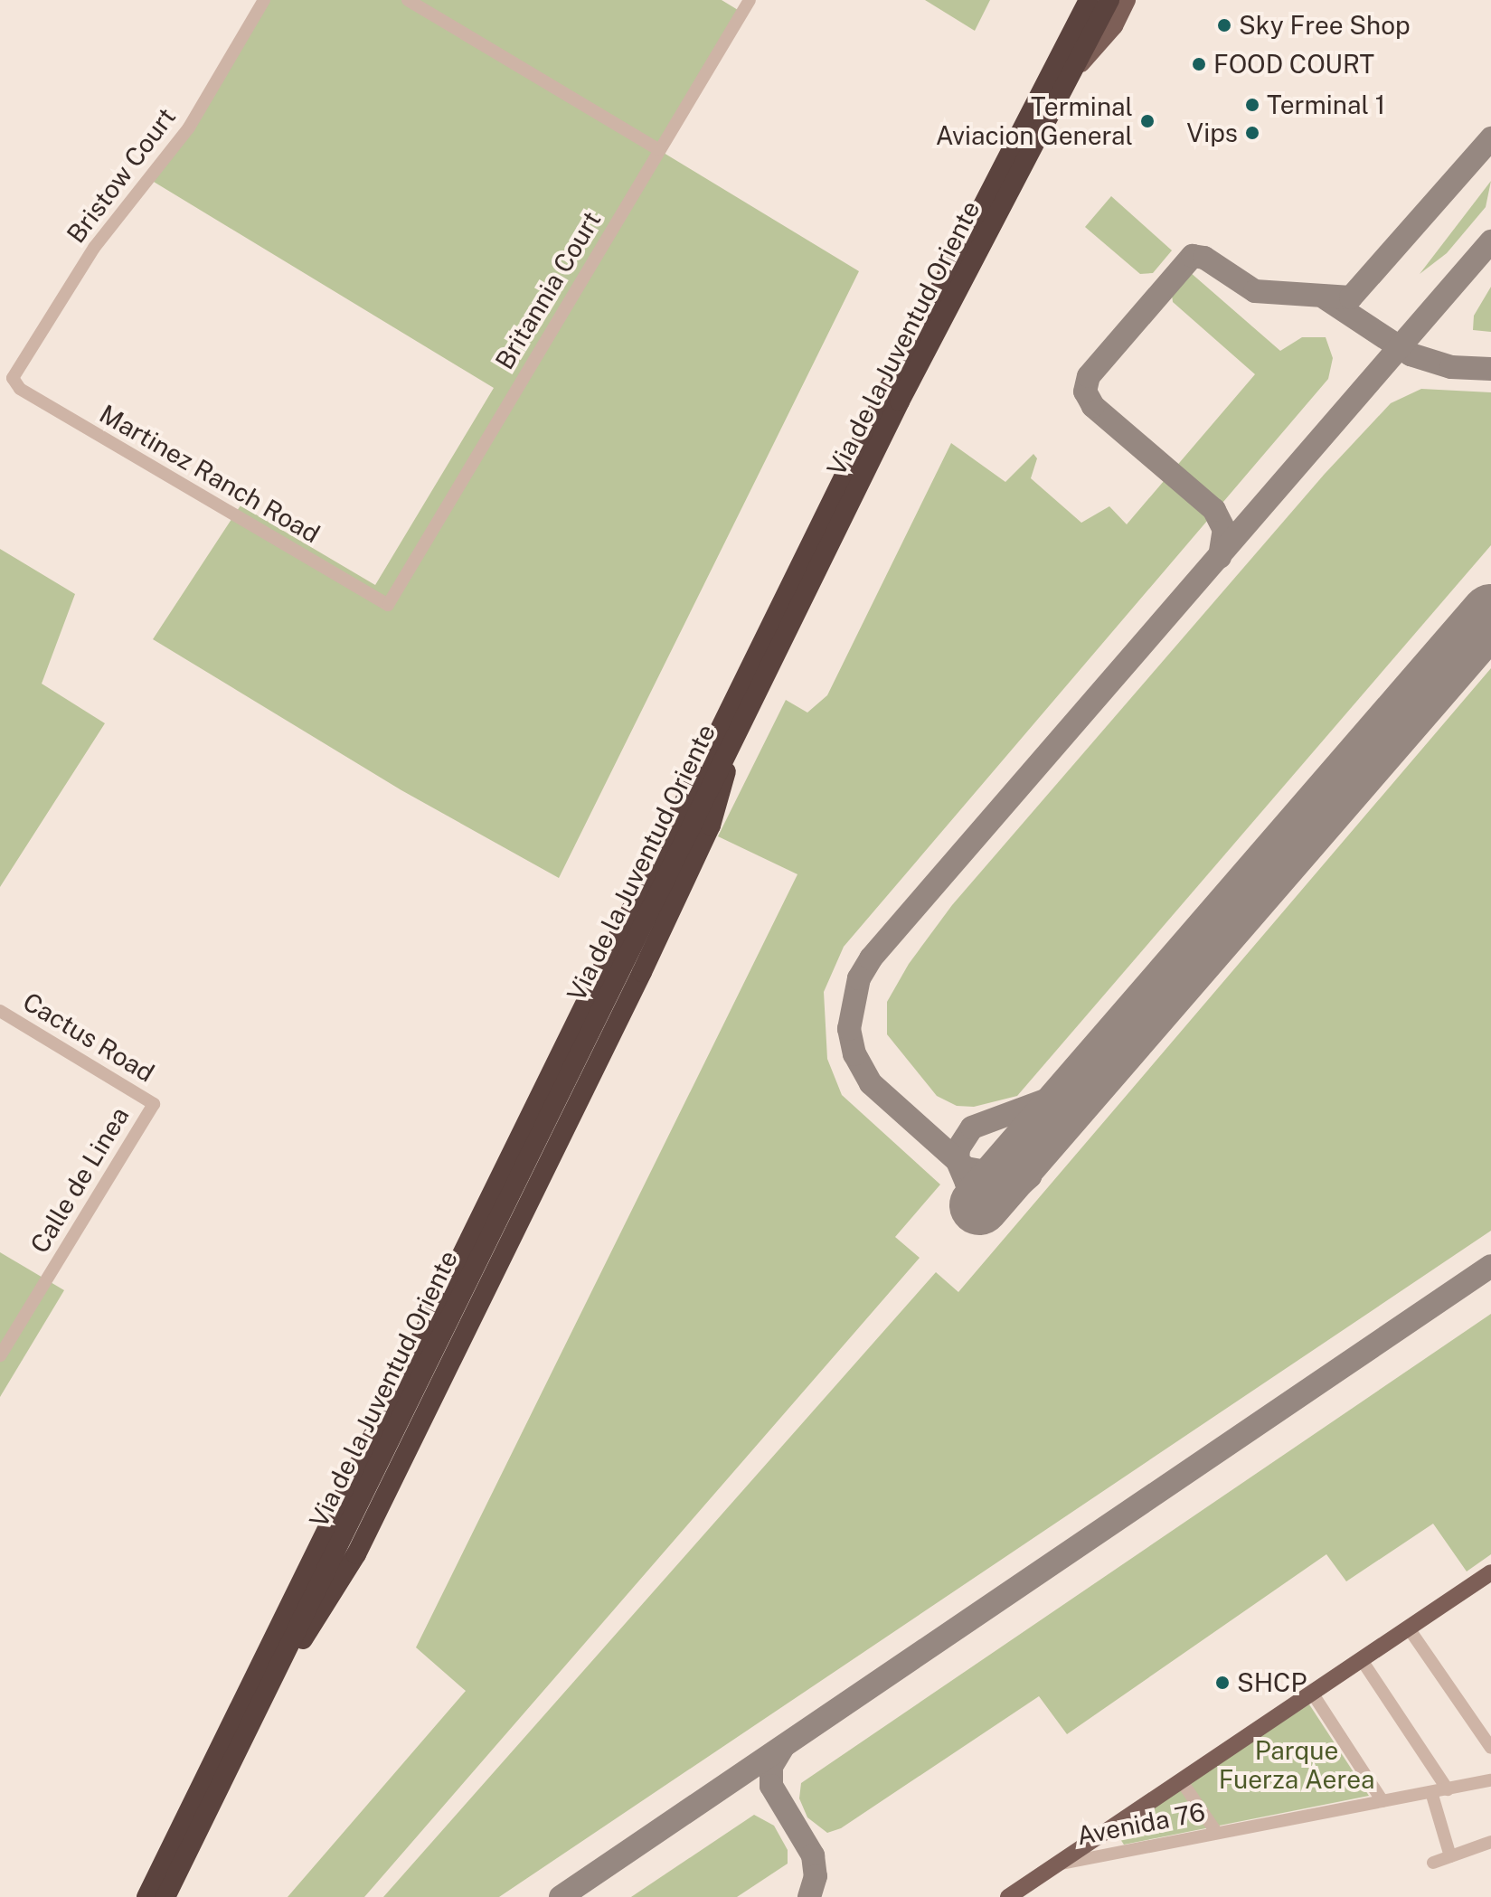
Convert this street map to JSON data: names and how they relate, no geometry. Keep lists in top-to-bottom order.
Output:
{
  "streets": {
    "highway": ["Via de la Juventud Oriente"],
    "street": [
      "Bristow Court",
      "Britannia Court",
      "Martinez Ranch Road",
      "Cactus Road",
      "Calle de Linea",
      "Avenida 76"
    ]
  },
  "crossings": [
    ["Bristow Court", "Martinez Ranch Road"],
    ["Britannia Court", "Martinez Ranch Road"],
    ["Cactus Road", "Calle de Linea"]
  ],
  "parks": ["Parque Fuerza Aerea"],
  "places": [
    "Sky Free Shop",
    "FOOD COURT",
    "Terminal 1",
    "Terminal Aviacion General",
    "Vips",
    "SHCP"
  ]
}
